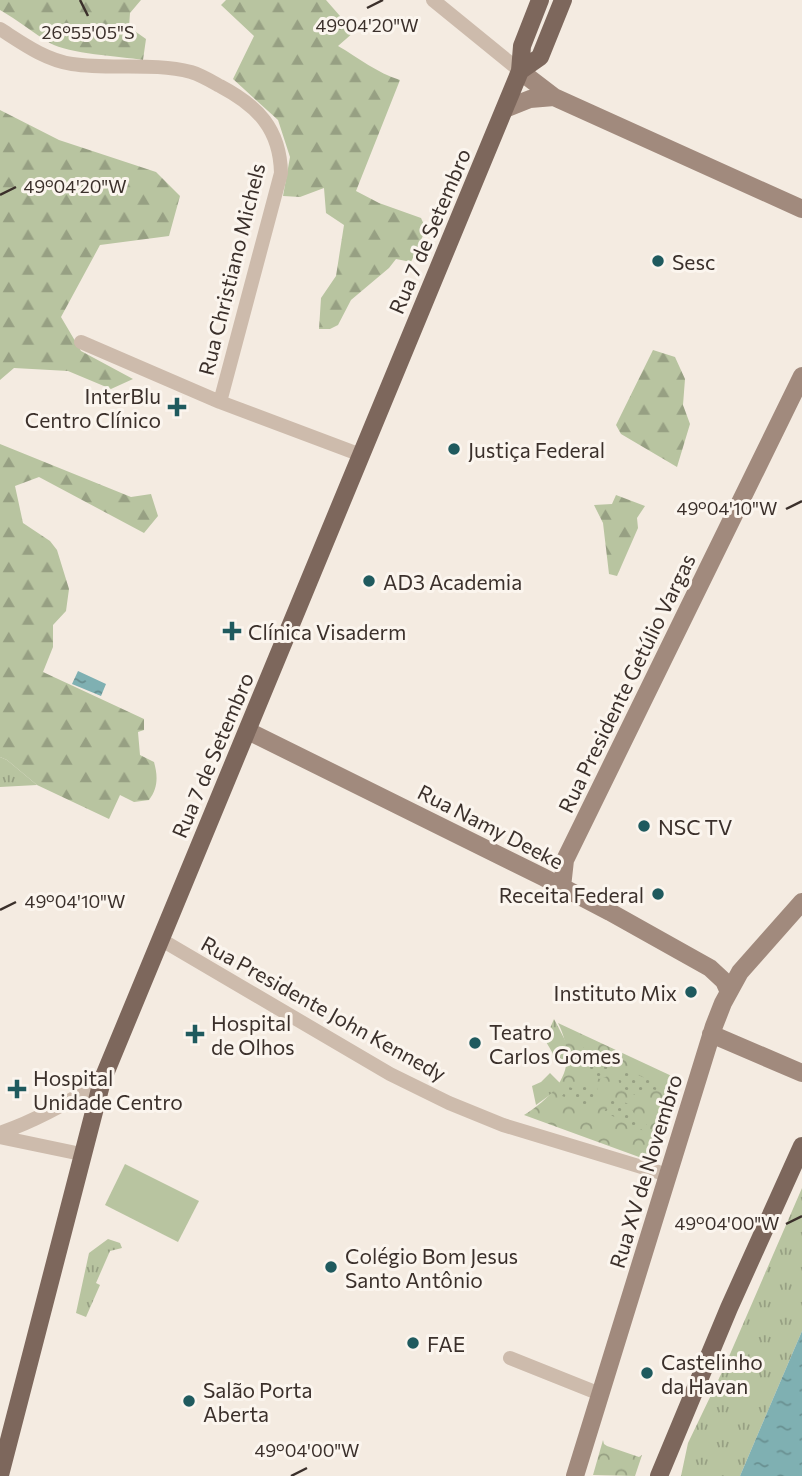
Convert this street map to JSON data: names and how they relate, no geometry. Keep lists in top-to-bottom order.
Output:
{
  "streets": {
    "main road": ["Rua 7 de Setembro"],
    "street": [
      "Rua Christiano Michels",
      "Rua Presidente Getúlio Vargas",
      "Rua Namy Deeke",
      "Rua Presidente John Kennedy",
      "Rua XV de Novembro"
    ]
  },
  "crossings": [
    ["Rua 7 de Setembro", "Rua Christiano Michels"],
    ["Rua 7 de Setembro", "Rua Namy Deeke"],
    ["Rua 7 de Setembro", "Rua Presidente John Kennedy"],
    ["Rua Presidente Getúlio Vargas", "Rua Namy Deeke"],
    ["Rua Namy Deeke", "Rua XV de Novembro"],
    ["Rua Presidente John Kennedy", "Rua XV de Novembro"]
  ],
  "places": {
    "other": [
      "Sesc",
      "Justiça Federal",
      "AD3 Academia",
      "NSC TV",
      "Receita Federal",
      "Instituto Mix",
      "Teatro Carlos Gomes",
      "Colégio Bom Jesus Santo Antônio",
      "FAE",
      "Castelinho da Havan",
      "Salão Porta Aberta"
    ],
    "health": [
      "InterBlu Centro Clínico",
      "Clínica Visaderm",
      "Hospital de Olhos",
      "Hospital Unidade Centro"
    ]
  },
  "coordinates": [
    "49°04'20\"W",
    "26°55'05\"S",
    "49°04'10\"W",
    "49°04'00\"W"
  ]
}
